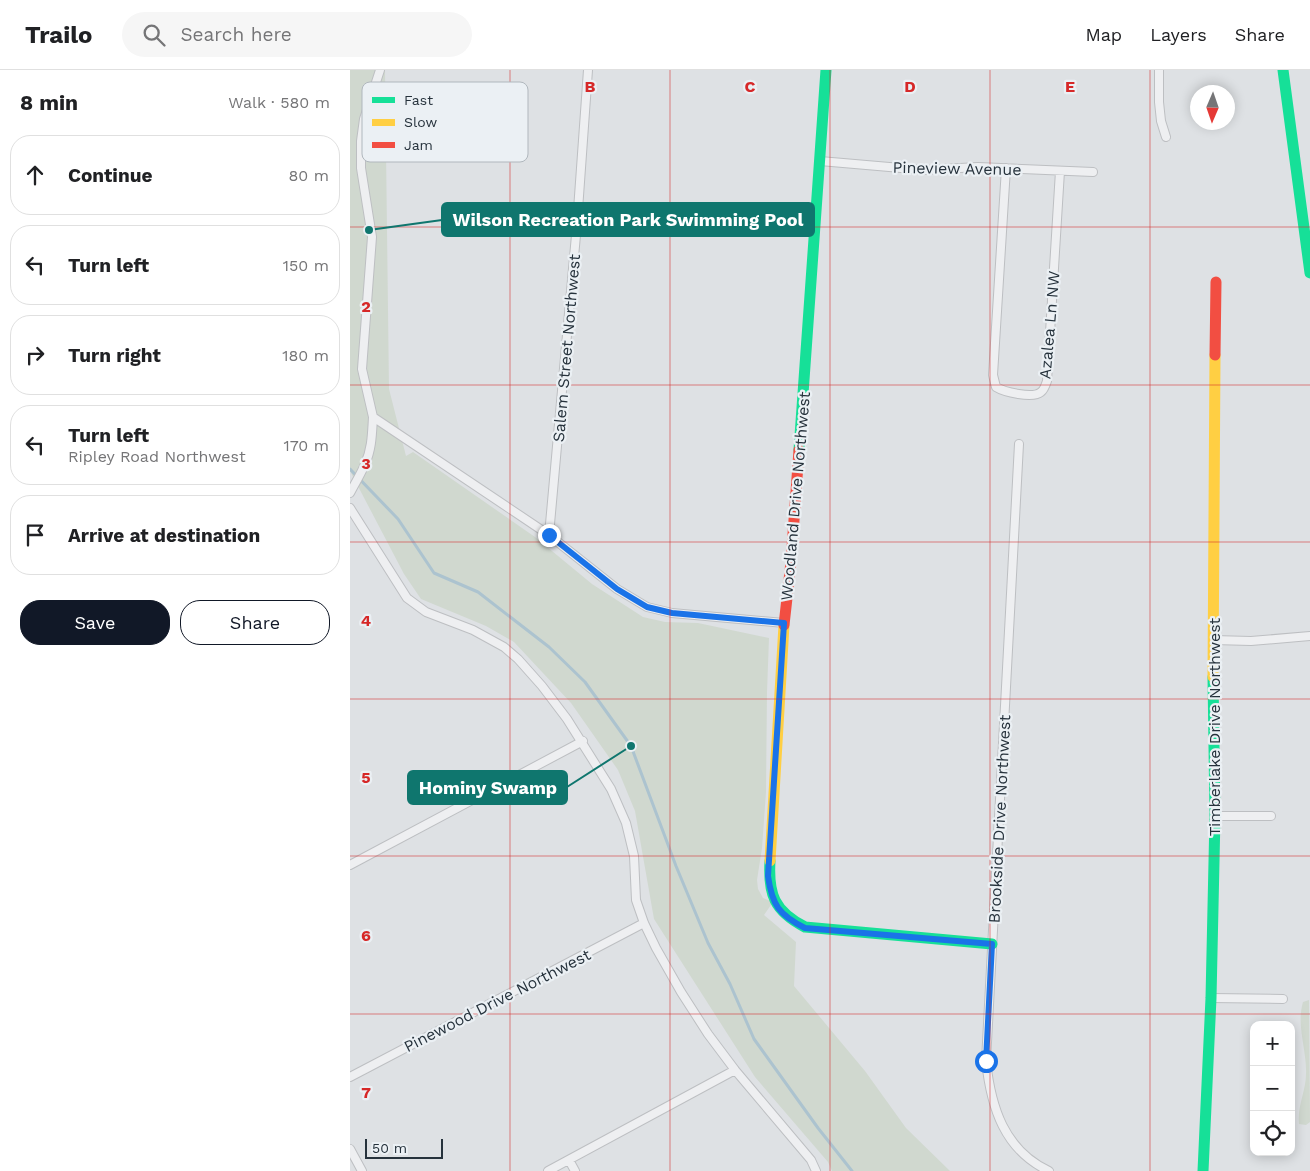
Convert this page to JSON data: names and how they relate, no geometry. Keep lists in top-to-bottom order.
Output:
{
  "streets": {
    "street": [
      "Pineview Avenue",
      "Azalea Ln NW",
      "Salem Street Northwest",
      "Woodland Drive Northwest",
      "Timberlake Drive Northwest",
      "Brookside Drive Northwest",
      "Pinewood Drive Northwest"
    ]
  },
  "crossings": [
    ["Pineview Avenue", "Azalea Ln NW"],
    ["Pineview Avenue", "Woodland Drive Northwest"],
    ["Woodland Drive Northwest", "Brookside Drive Northwest"]
  ],
  "places": ["Wilson Recreation Park Swimming Pool", "Hominy Swamp"],
  "legend": ["Fast", "Slow", "Jam"],
  "scale_bar": "50 m",
  "north": "bottom",
  "page": {
    "header": "Trailo",
    "search": "Search here",
    "nav": ["Map", "Layers", "Share"],
    "heading": ["8 min", "Walk · 580 m"],
    "list": [
      ["Continue", "80 m"],
      ["Turn left", "150 m"],
      ["Turn right", "180 m"],
      ["Turn left", "Ripley Road Northwest", "170 m"],
      "Arrive at destination"
    ],
    "buttons": ["Save", "Share"],
    "map_buttons": ["+", "−"],
    "scale": "50 m"
  },
  "grid": {
    "columns": [
      "B",
      "C",
      "D",
      "E"
    ],
    "rows": [
      "2",
      "3",
      "4",
      "5",
      "6",
      "7"
    ]
  }
}
